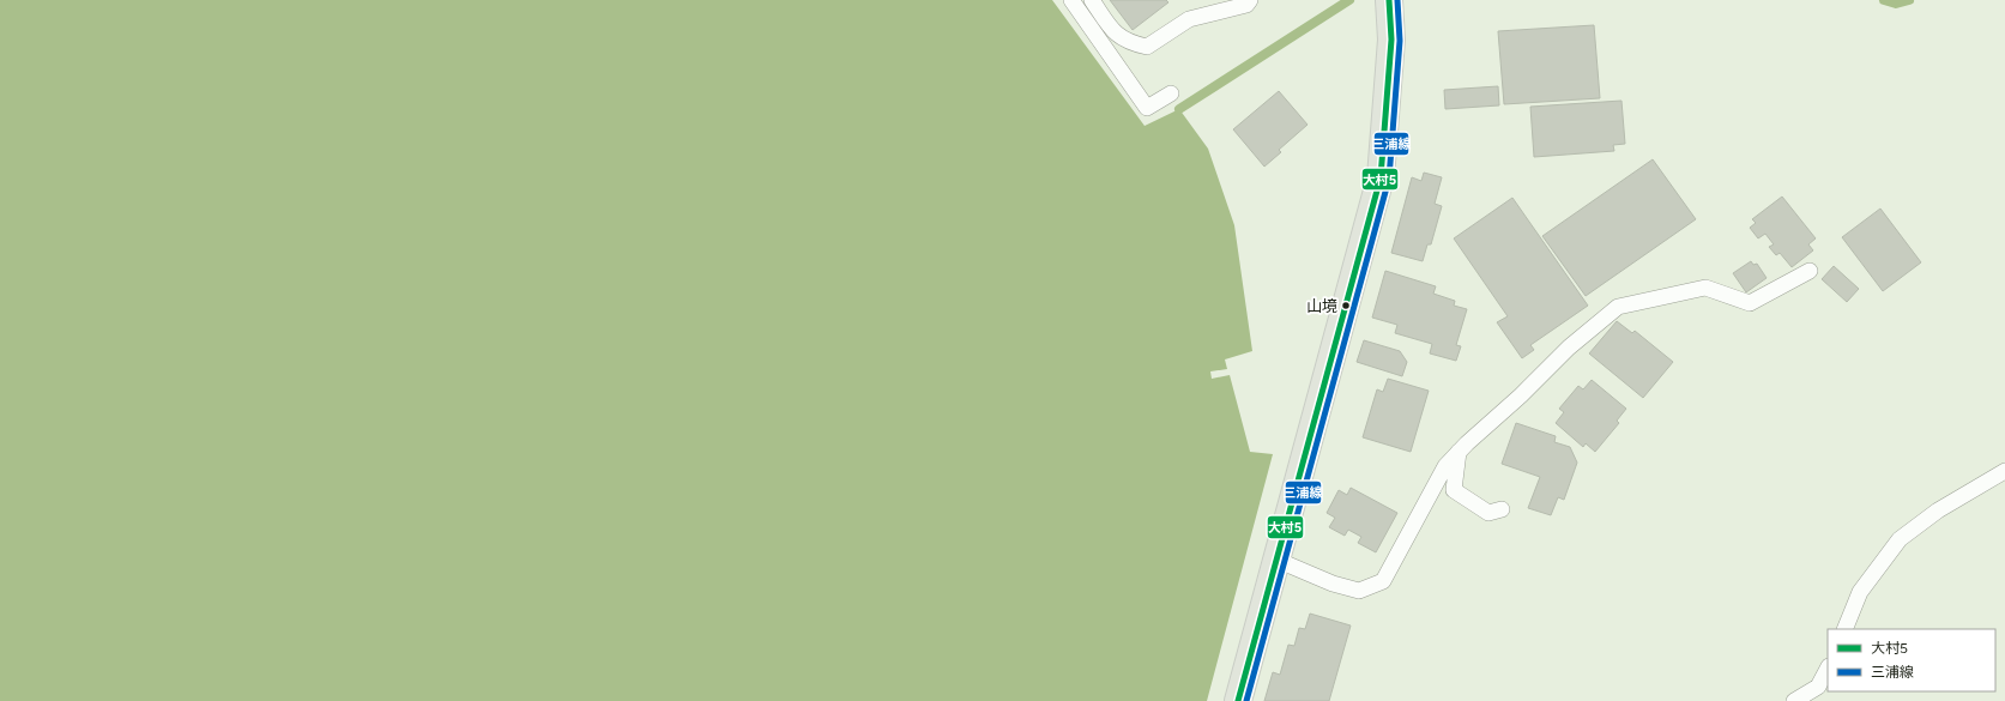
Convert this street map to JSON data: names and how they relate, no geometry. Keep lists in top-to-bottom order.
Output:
{
  "places": ["山境"],
  "lines": ["transit line 大村5", "transit line 三浦線"],
  "legend": ["大村5", "三浦線"]
}
